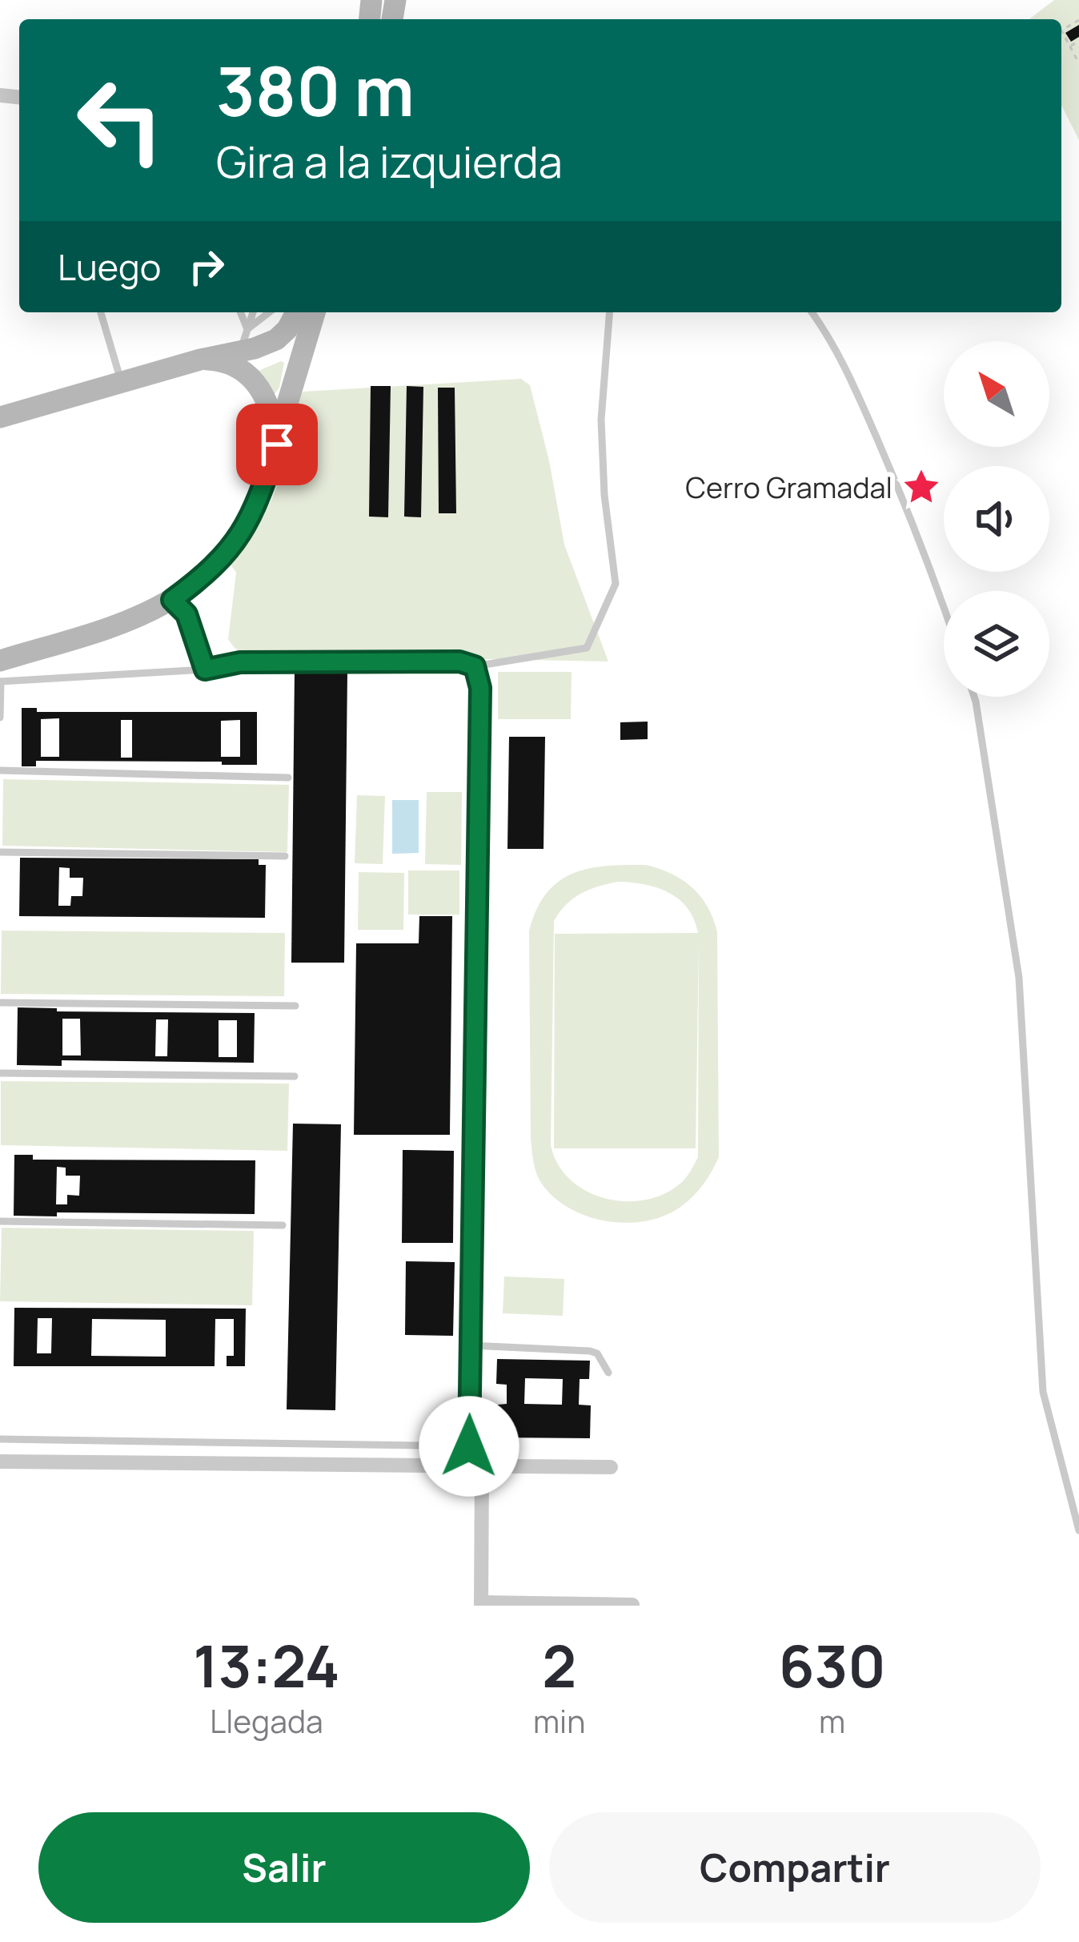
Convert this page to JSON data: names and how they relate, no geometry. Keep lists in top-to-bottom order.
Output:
{
  "places": {
    "place": ["Cerro Gramadal"]
  },
  "north": "top left",
  "page": {
    "turn": ["380 m", "Gira a la izquierda"],
    "then": "Luego",
    "eta": [
      "13:24",
      "Llegada",
      "2",
      "min",
      "630",
      "m"
    ],
    "buttons": ["Salir", "Compartir"]
  }
}
